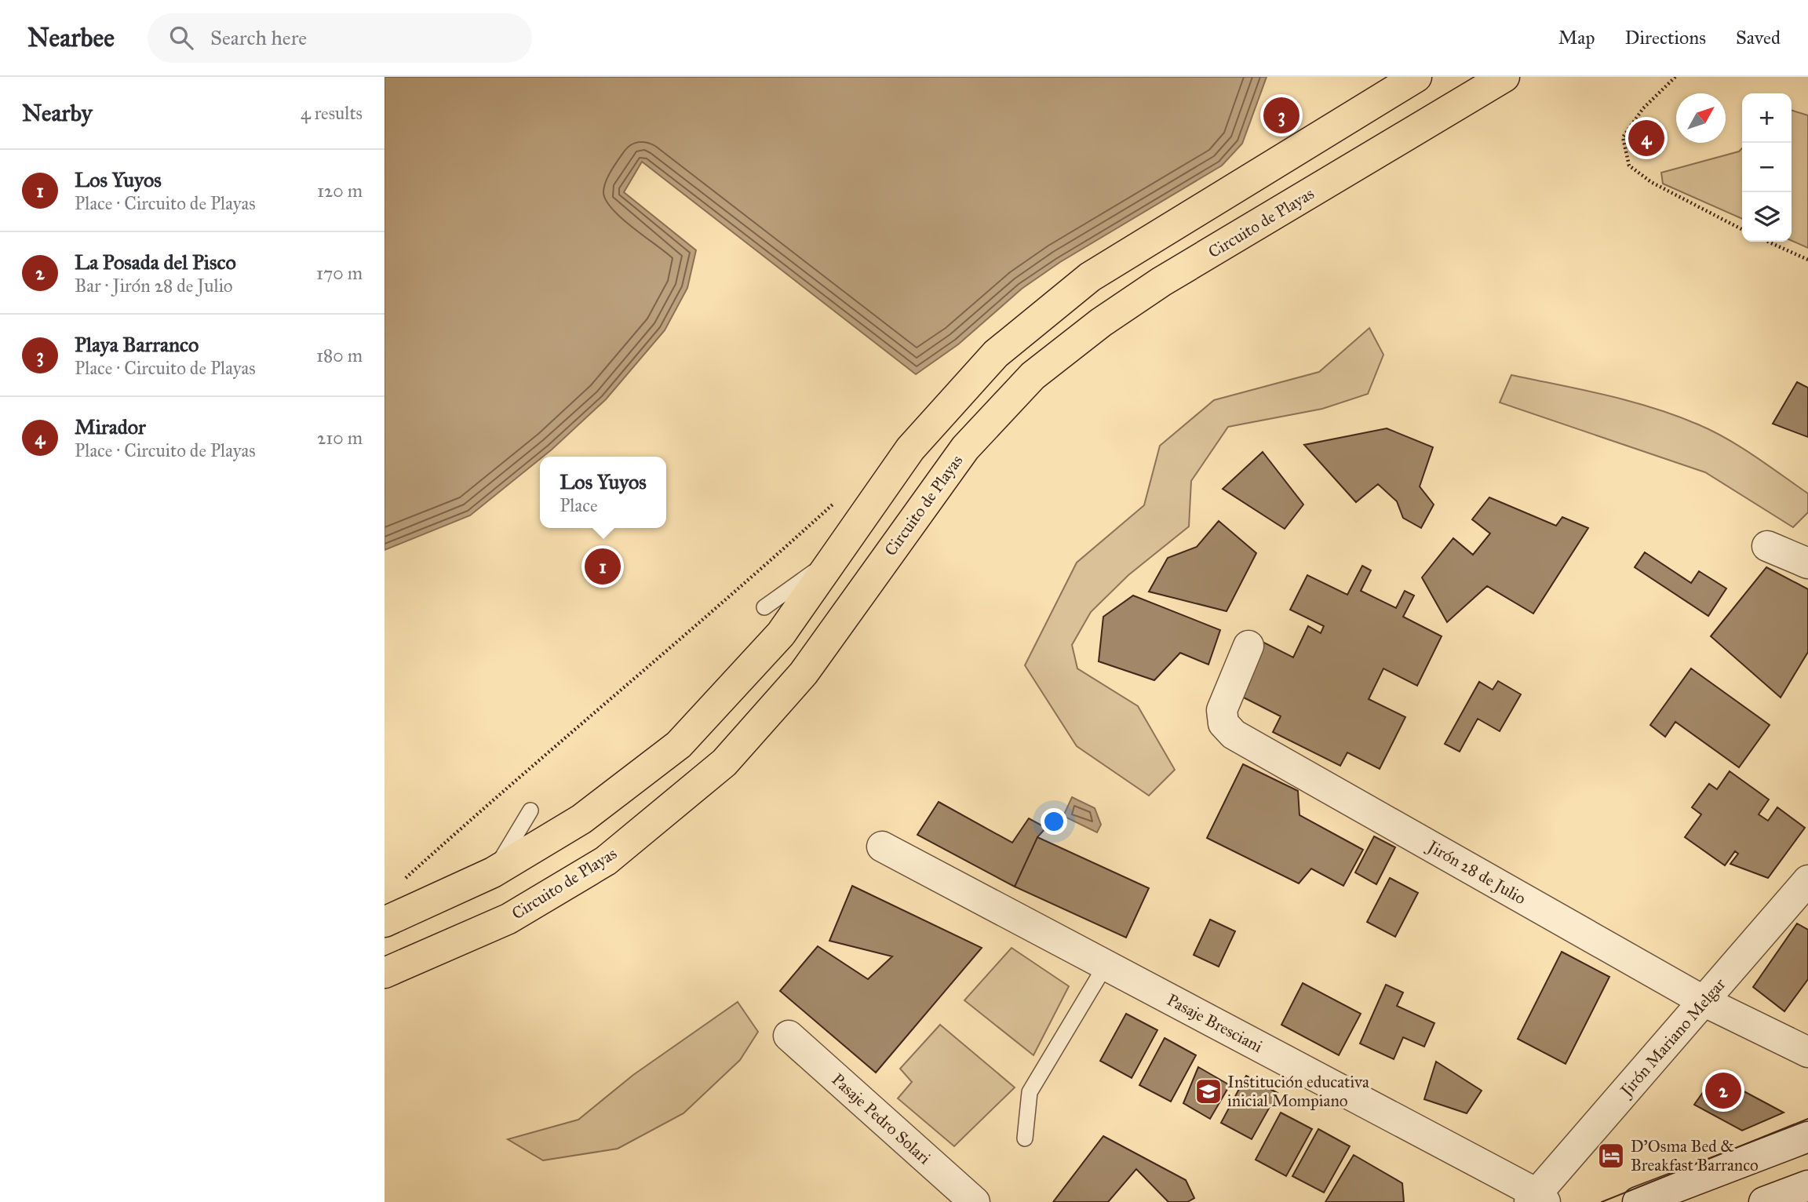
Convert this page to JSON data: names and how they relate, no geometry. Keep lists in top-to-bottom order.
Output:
{
  "streets": {
    "highway": ["Circuito de Playas"],
    "street": [
      "Jirón 28 de Julio",
      "Pasaje Bresciani",
      "Jirón Mariano Melgar",
      "Pasaje Pedro Solari"
    ]
  },
  "crossings": [
    ["Jirón 28 de Julio", "Jirón Mariano Melgar"],
    ["Pasaje Bresciani", "Jirón Mariano Melgar"]
  ],
  "places": {
    "school or university": ["Institución educativa inicial Mompiano"],
    "hotel": ["D'Osma Bed & Breakfast Barranco"]
  },
  "north": "top right",
  "page": {
    "header": "Nearbee",
    "search": "Search here",
    "nav": ["Map", "Directions", "Saved"],
    "heading": ["Nearby", "4 results"],
    "map_buttons": ["+", "−"],
    "pins": [
      "3",
      "4",
      "1",
      "2"
    ],
    "list": [
      {
        "mark": "1",
        "name": "Los Yuyos",
        "note": "Place · Circuito de Playas",
        "value": "120 m"
      },
      {
        "mark": "2",
        "name": "La Posada del Pisco",
        "note": "Bar · Jirón 28 de Julio",
        "value": "170 m"
      },
      {
        "mark": "3",
        "name": "Playa Barranco",
        "note": "Place · Circuito de Playas",
        "value": "180 m"
      },
      {
        "mark": "4",
        "name": "Mirador",
        "note": "Place · Circuito de Playas",
        "value": "210 m"
      }
    ],
    "popup": ["Los Yuyos", "Place"]
  }
}
